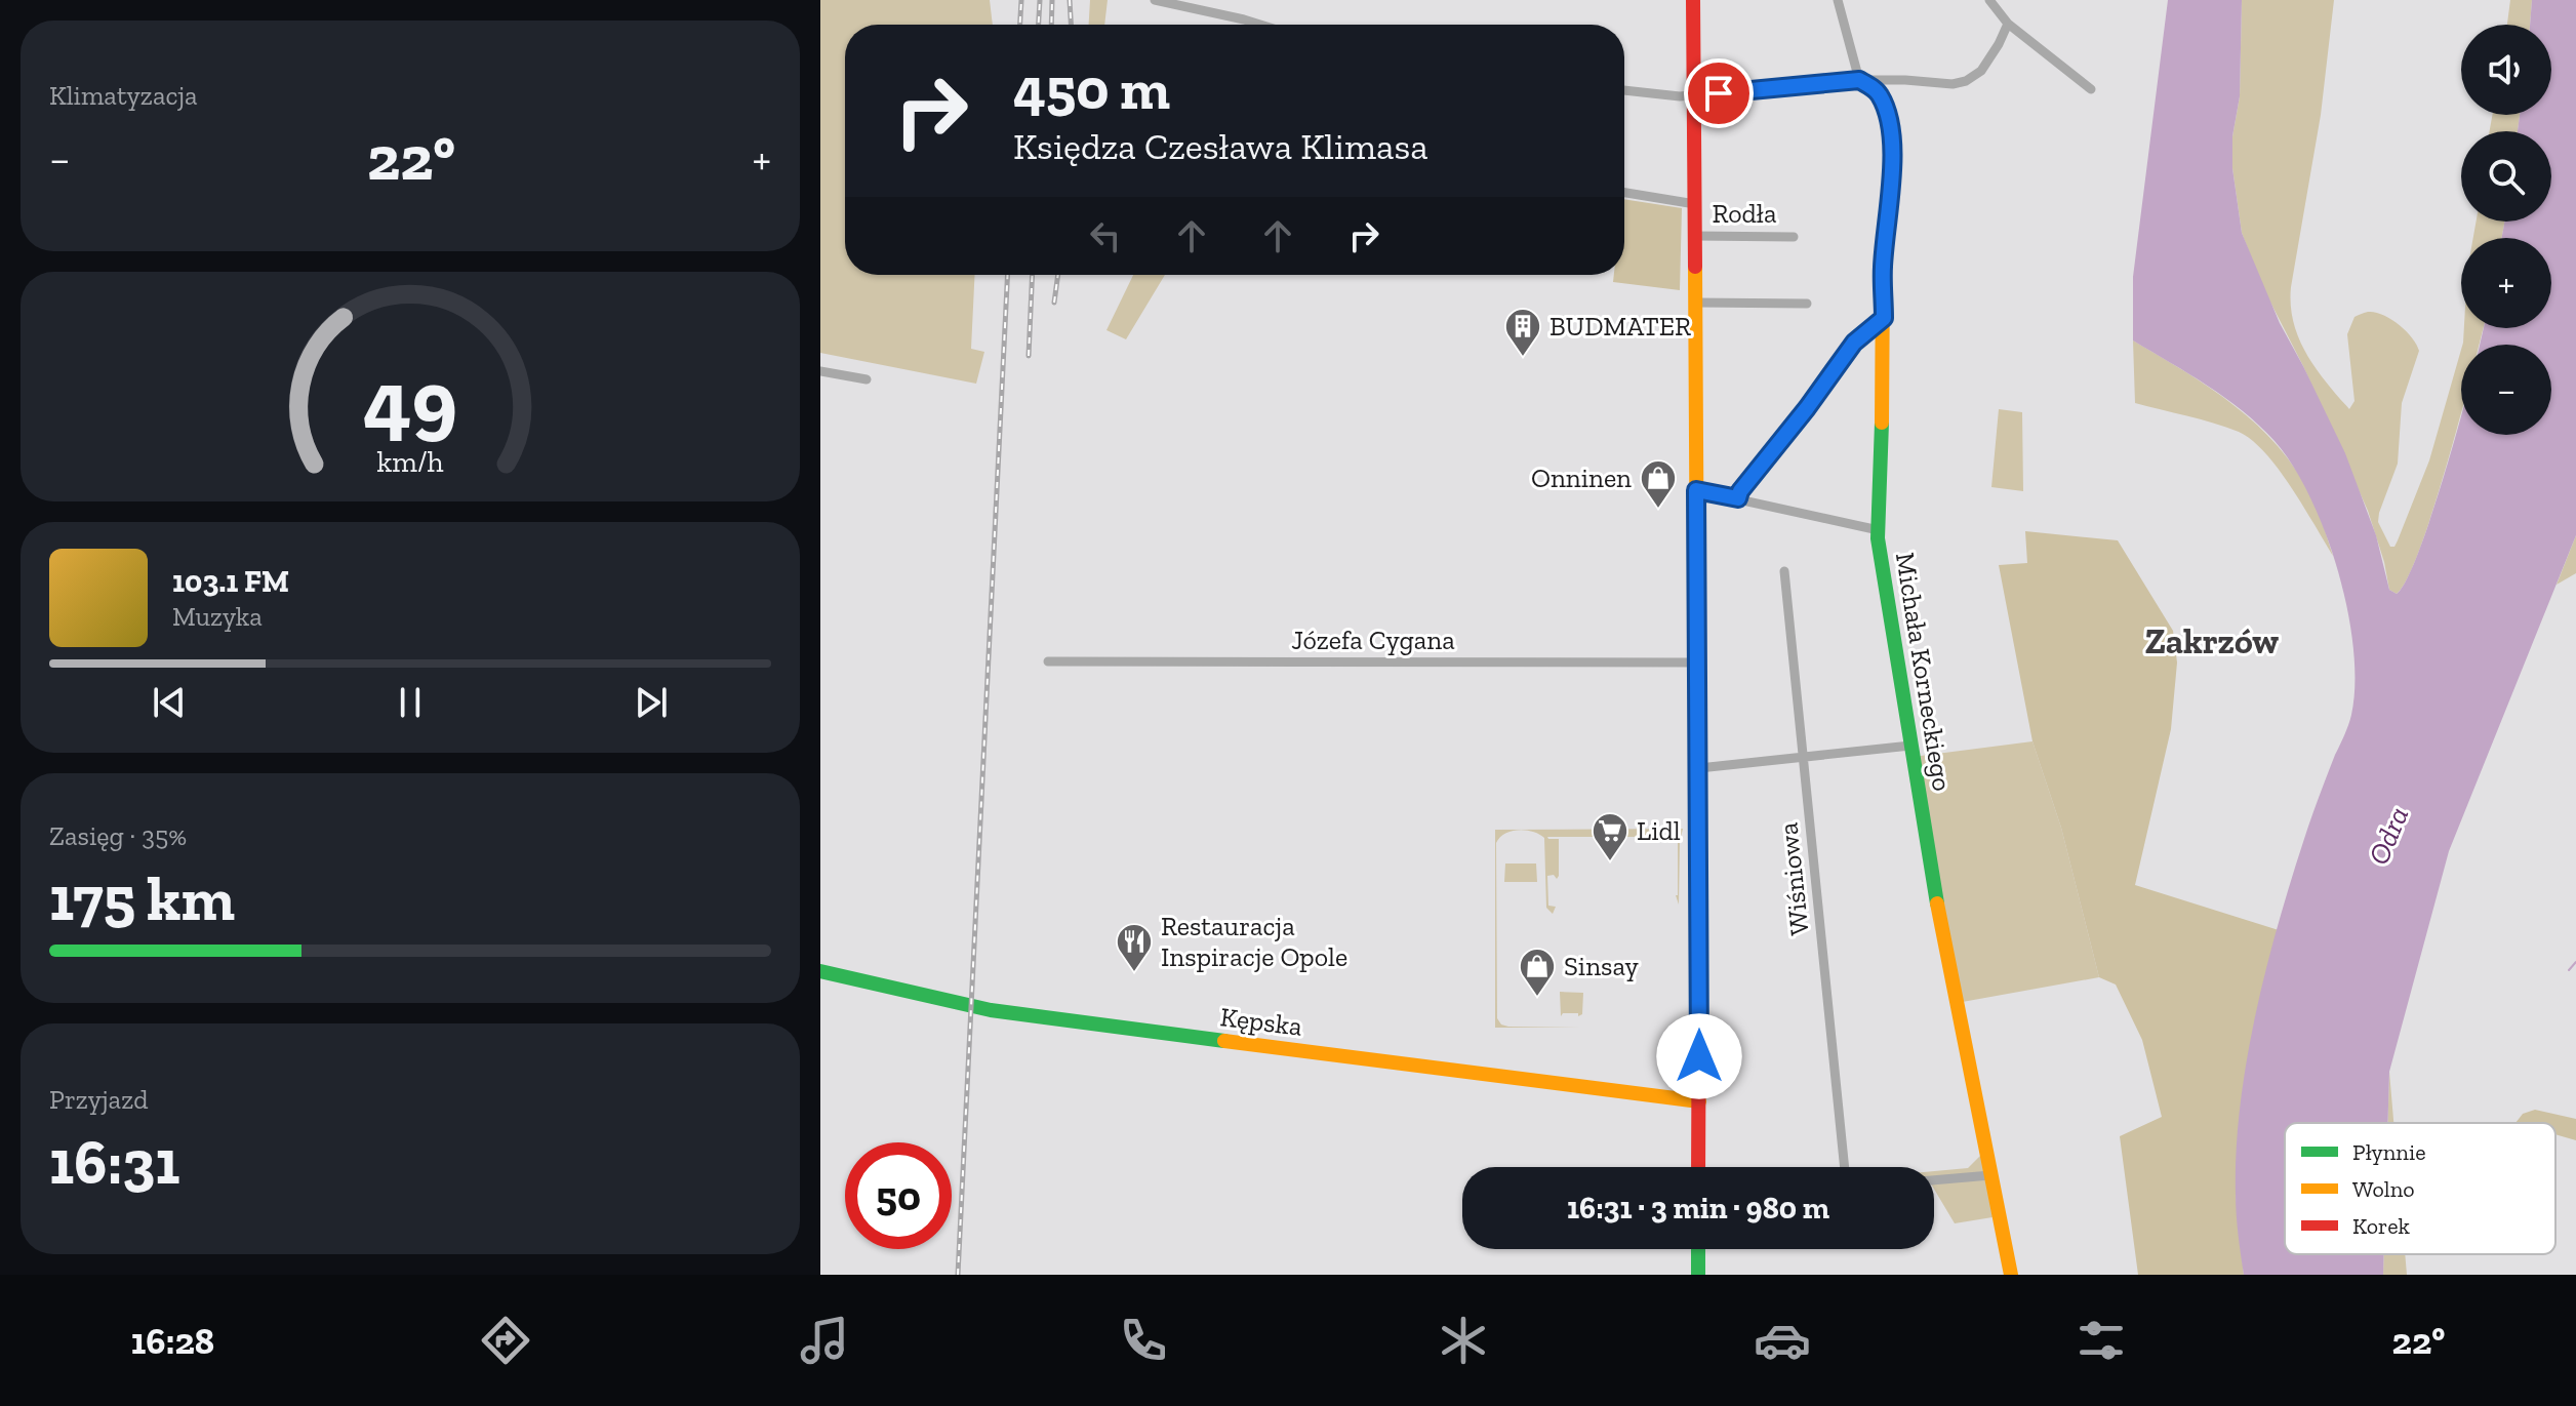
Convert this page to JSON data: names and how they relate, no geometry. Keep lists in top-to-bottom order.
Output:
{
  "streets": {
    "street": [
      "Rodła",
      "Józefa Cygana",
      "Michała Korneckiego",
      "Wiśniowa",
      "Kępska"
    ]
  },
  "districts": ["Zakrzów"],
  "water": ["Odra"],
  "places": {
    "building": ["BUDMATER"],
    "shop": ["Onninen", "Sinsay"],
    "supermarket": ["Lidl"],
    "restaurant": ["Restauracja Inspiracje Opole"]
  },
  "legend": ["Płynnie", "Wolno", "Korek"],
  "page": {
    "tile": [
      "Klimatyzacja",
      ["Zasięg · 35%", "175 km"],
      ["Przyjazd", "16:31"]
    ],
    "map_buttons": ["+", "−"],
    "turn": ["450 m", "Księdza Czesława Klimasa"],
    "heat": ["−", "22°", "+"],
    "song": ["103.1 FM", "Muzyka"],
    "limit": "50",
    "trip": "16:31 · 3 min · 980 m",
    "tabs": ["16:28", "22°"],
    "gauge": ["49", "km/h"]
  }
}
